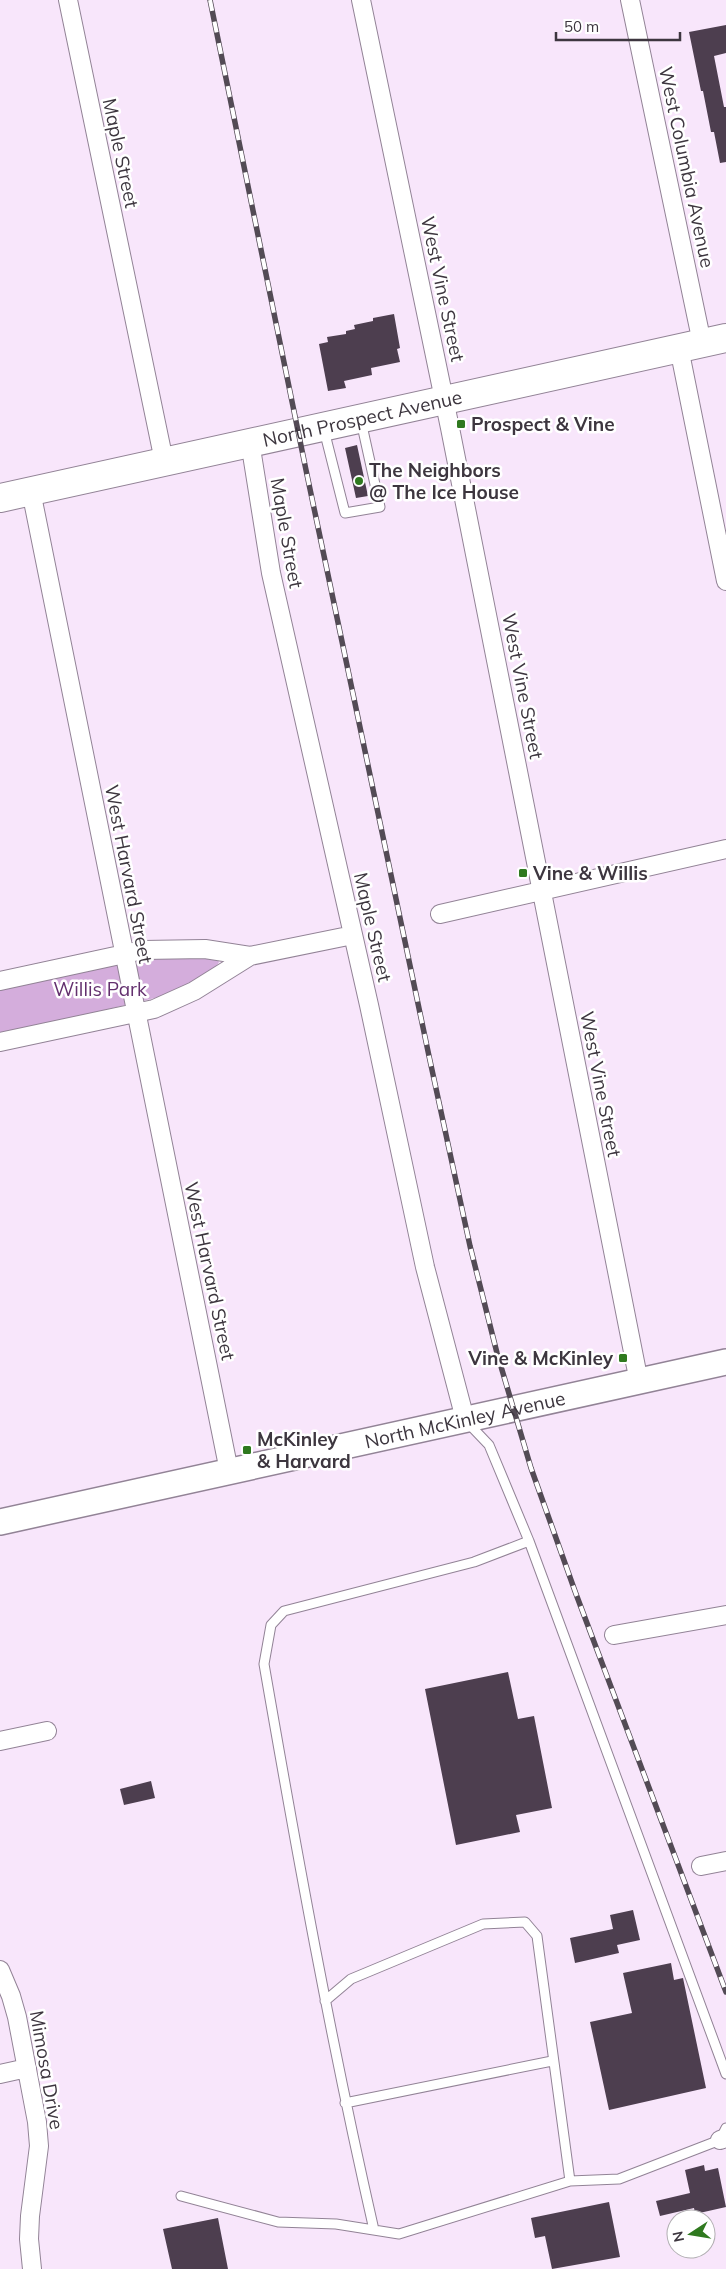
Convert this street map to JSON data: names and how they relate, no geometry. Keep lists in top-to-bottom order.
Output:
{
  "streets": {
    "main road": ["North Prospect Avenue"],
    "street": [
      "Maple Street",
      "West Columbia Avenue",
      "West Vine Street",
      "West Harvard Street",
      "North McKinley Avenue",
      "Mimosa Drive"
    ]
  },
  "crossings": [
    ["Maple Street", "North Prospect Avenue"],
    ["Maple Street", "North McKinley Avenue"],
    ["West Columbia Avenue", "North Prospect Avenue"],
    ["West Vine Street", "North Prospect Avenue"],
    ["West Vine Street", "North McKinley Avenue"],
    ["North Prospect Avenue", "West Harvard Street"],
    ["West Harvard Street", "North McKinley Avenue"]
  ],
  "parks": ["Willis Park"],
  "places": {
    "transit": [
      "Prospect & Vine",
      "Vine & Willis",
      "Vine & McKinley",
      "McKinley & Harvard"
    ],
    "other": ["The Neighbors @ The Ice House"]
  },
  "scale_bar": "50 m",
  "north": "left"
}
